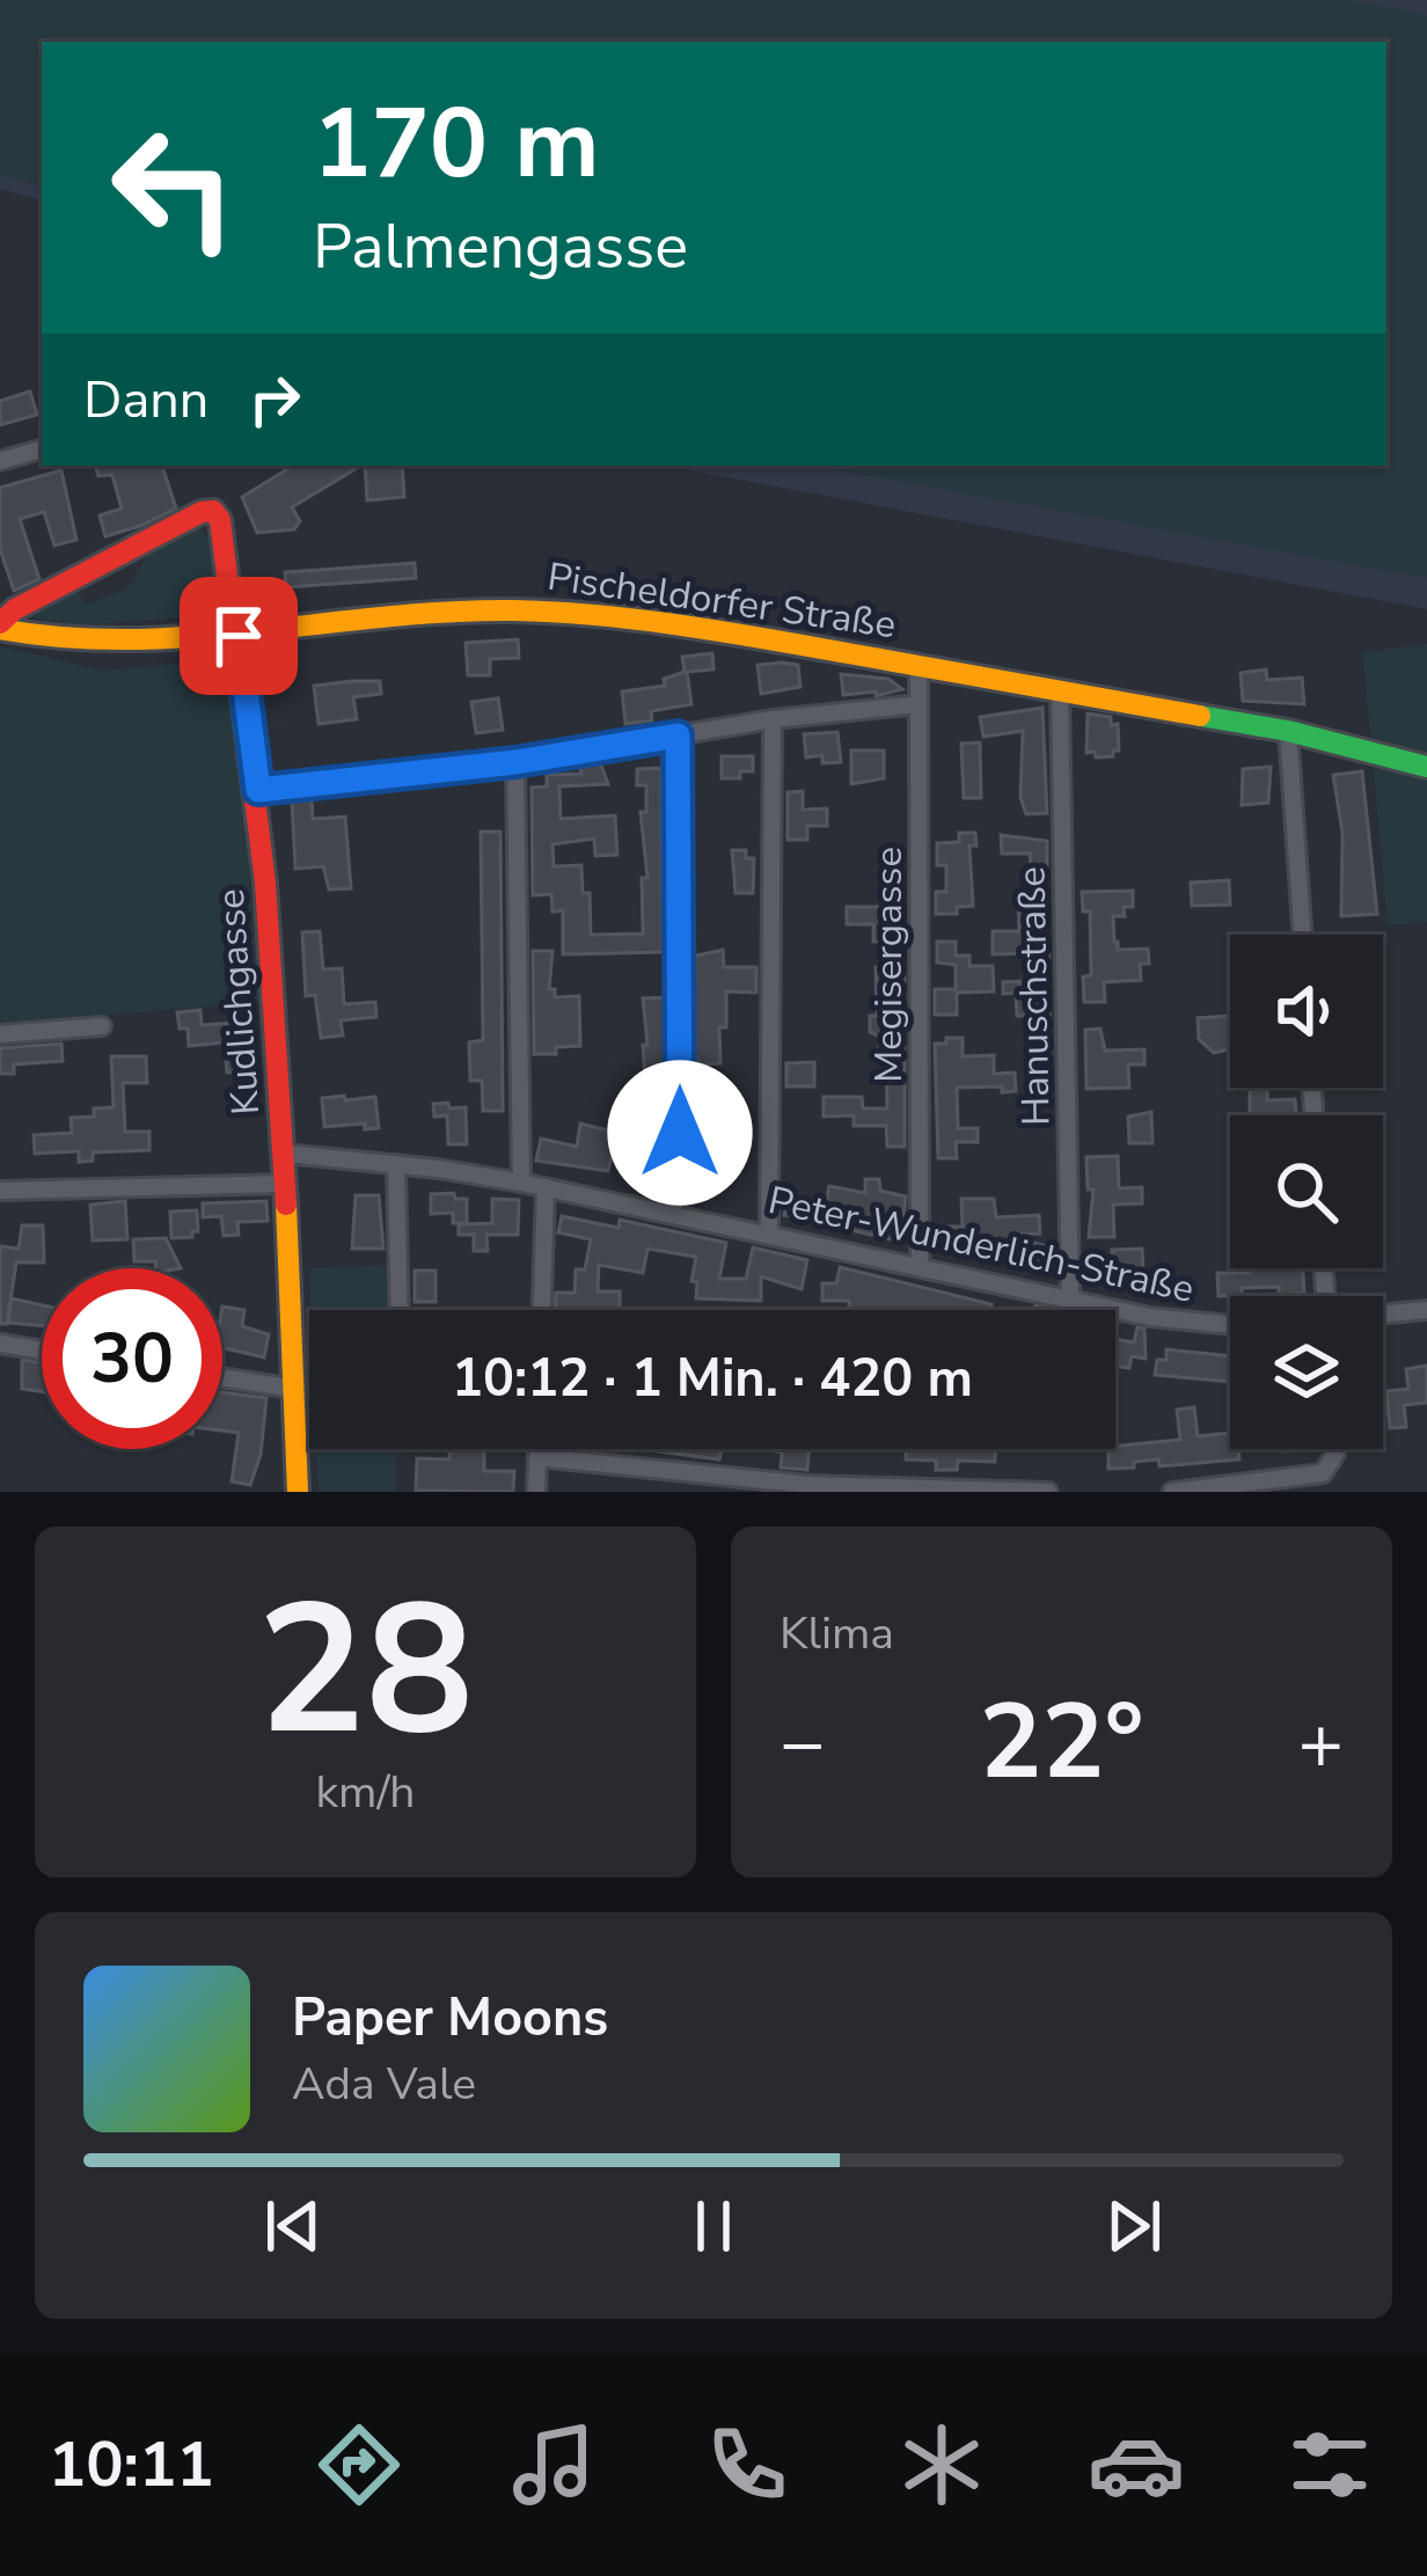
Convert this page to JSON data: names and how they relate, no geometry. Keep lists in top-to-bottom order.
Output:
{
  "streets": {
    "main road": ["Pischeldorfer Straße", "Kudlichgasse"],
    "street": ["Megisergasse", "Hanuschstraße", "Peter-Wunderlich-Straße"]
  },
  "crossings": [
    ["Pischeldorfer Straße", "Megisergasse"],
    ["Pischeldorfer Straße", "Hanuschstraße"],
    ["Pischeldorfer Straße", "Kudlichgasse"],
    ["Megisergasse", "Peter-Wunderlich-Straße"],
    ["Hanuschstraße", "Peter-Wunderlich-Straße"],
    ["Kudlichgasse", "Peter-Wunderlich-Straße"]
  ],
  "page": {
    "turn": ["170 m", "Palmengasse"],
    "then": "Dann",
    "limit": "30",
    "trip": "10:12 · 1 Min. · 420 m",
    "tile": [
      ["28", "km/h"],
      "Klima"
    ],
    "heat": ["−", "22°", "+"],
    "song": ["Paper Moons", "Ada Vale"],
    "tabs": "10:11"
  }
}
